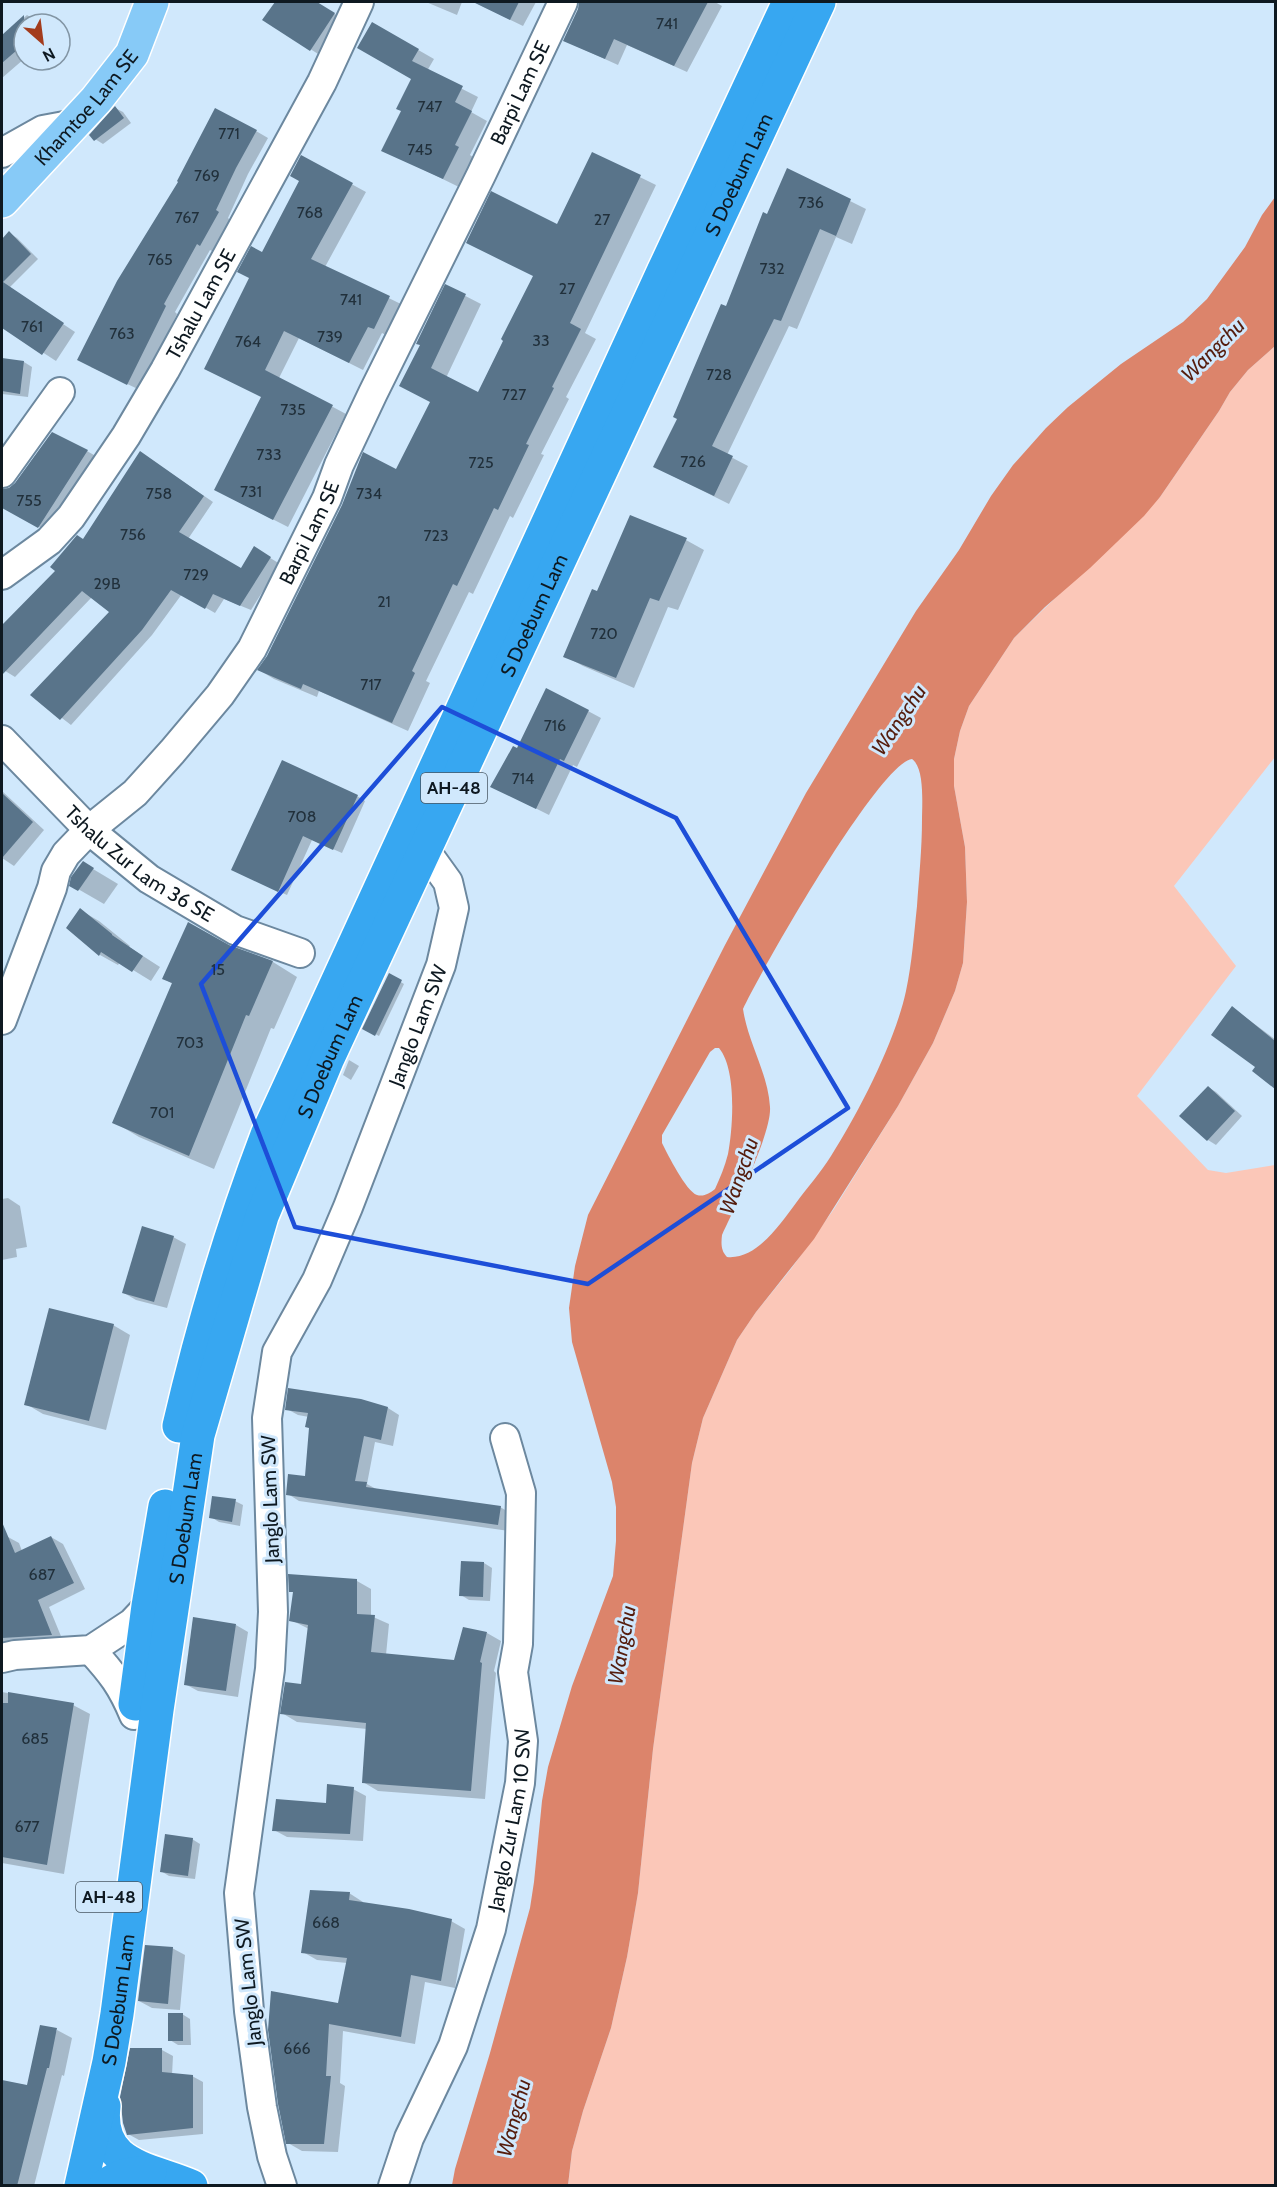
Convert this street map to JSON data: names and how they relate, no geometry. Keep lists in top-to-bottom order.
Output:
{
  "streets": {
    "highway": ["S Doebum Lam", "AH-48"],
    "main road": ["Khamtoe Lam SE"],
    "street": [
      "Barpi Lam SE",
      "Tshalu Lam SE",
      "Tshalu Zur Lam 36 SE",
      "Janglo Lam SW",
      "Janglo Zur Lam 10 SW"
    ]
  },
  "crossings": [
    ["Barpi Lam SE", "Tshalu Zur Lam 36 SE"],
    ["S Doebum Lam", "Janglo Lam SW"]
  ],
  "water": ["Wangchu"],
  "house_numbers": [
    "741",
    "747",
    "771",
    "745",
    "769",
    "736",
    "768",
    "767",
    "27",
    "765",
    "732",
    "27",
    "741",
    "761",
    "763",
    "739",
    "33",
    "764",
    "728",
    "727",
    "735",
    "733",
    "726",
    "725",
    "731",
    "758",
    "734",
    "755",
    "756",
    "723",
    "729",
    "29B",
    "21",
    "720",
    "717",
    "716",
    "714",
    "708",
    "15",
    "703",
    "701",
    "687",
    "685",
    "677",
    "668",
    "666"
  ],
  "north": "bottom right"
}
